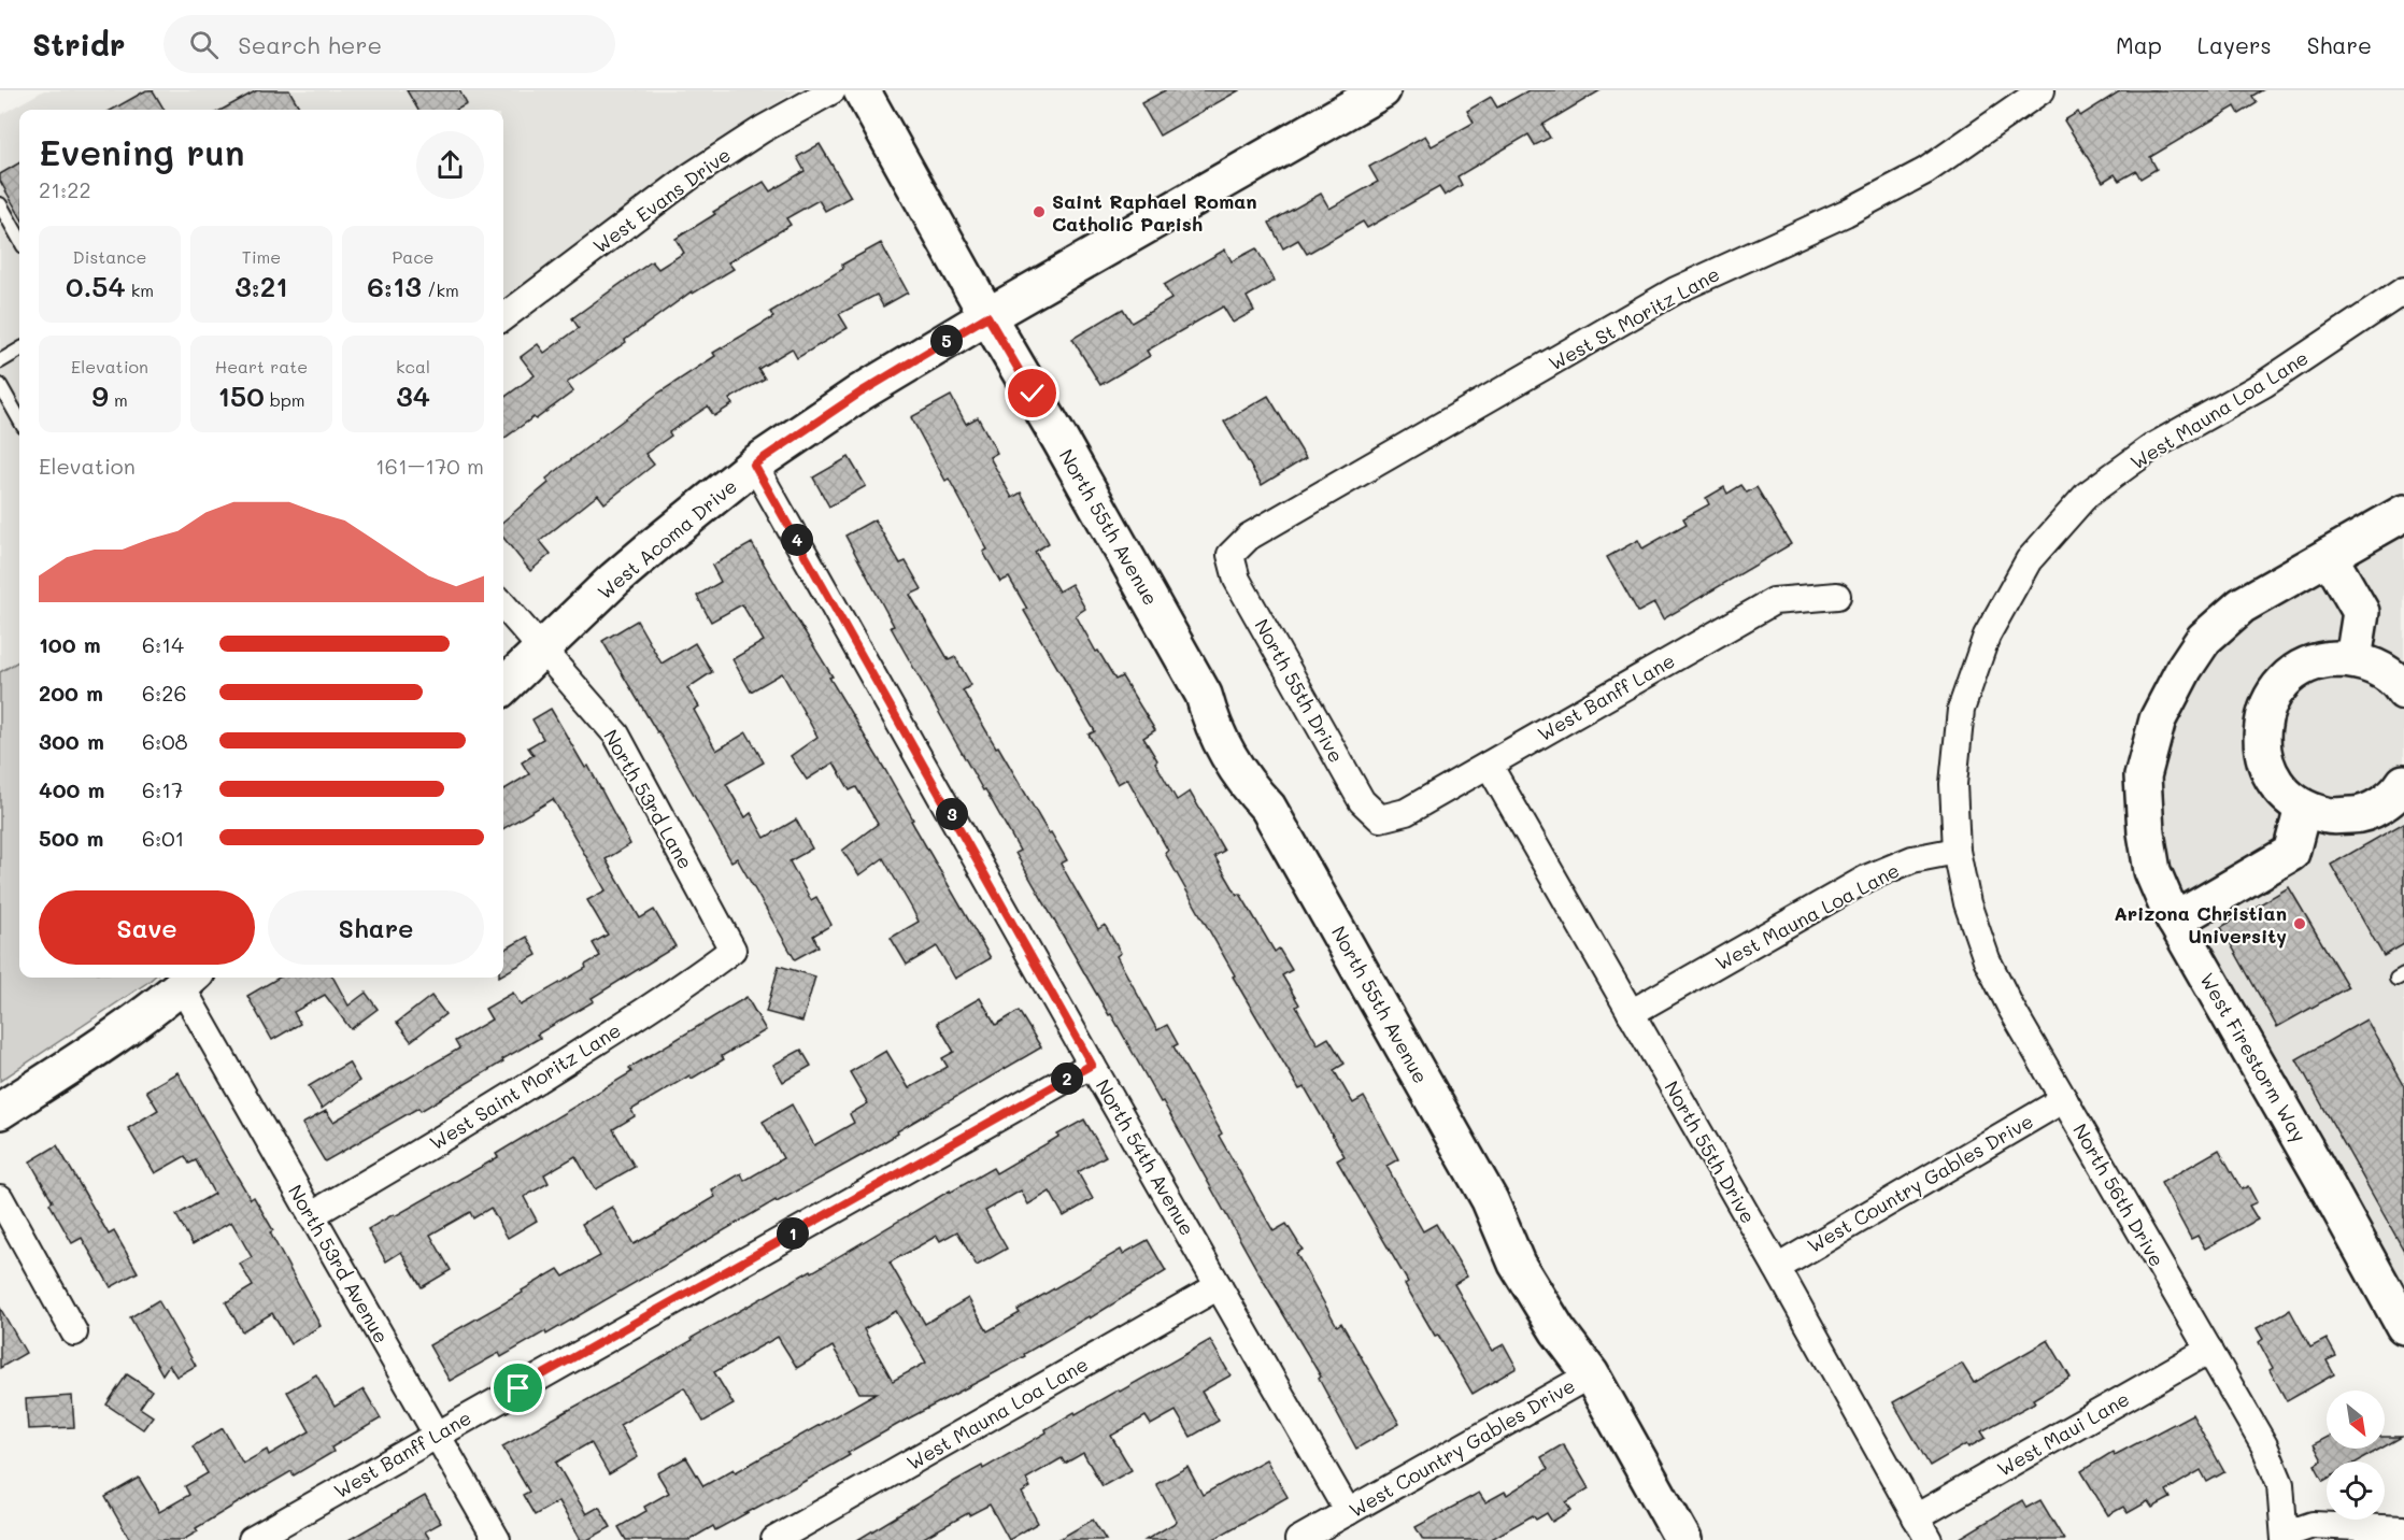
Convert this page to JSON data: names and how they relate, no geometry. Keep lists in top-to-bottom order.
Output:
{
  "streets": {
    "street": [
      "West Evans Drive",
      "West St Moritz Lane",
      "West Mauna Loa Lane",
      "North 55th Avenue",
      "West Acoma Drive",
      "North 55th Drive",
      "West Banff Lane",
      "North 53rd Lane",
      "West Firestorm Way",
      "West Saint Moritz Lane",
      "North 54th Avenue",
      "West Country Gables Drive",
      "North 56th Drive",
      "North 53rd Avenue",
      "West Maui Lane"
    ]
  },
  "crossings": [
    ["West St Moritz Lane", "North 55th Drive"],
    ["West Mauna Loa Lane", "North 55th Drive"],
    ["West Mauna Loa Lane", "North 54th Avenue"],
    ["West Mauna Loa Lane", "North 56th Drive"],
    ["North 55th Avenue", "West Acoma Drive"],
    ["North 55th Avenue", "West Country Gables Drive"],
    ["West Acoma Drive", "North 53rd Lane"],
    ["West Acoma Drive", "North 54th Avenue"],
    ["North 55th Drive", "West Banff Lane"],
    ["North 55th Drive", "West Country Gables Drive"],
    ["North 55th Drive", "West Maui Lane"],
    ["West Banff Lane", "North 54th Avenue"],
    ["West Banff Lane", "North 53rd Avenue"],
    ["North 53rd Lane", "West Saint Moritz Lane"],
    ["West Saint Moritz Lane", "North 53rd Avenue"],
    ["North 54th Avenue", "West Country Gables Drive"],
    ["West Country Gables Drive", "North 56th Drive"],
    ["North 56th Drive", "West Maui Lane"]
  ],
  "places": ["Saint Raphael Roman Catholic Parish", "Arizona Christian University"],
  "north": "bottom right",
  "page": {
    "header": "Stridr",
    "search": "Search here",
    "nav": ["Map", "Layers", "Share"],
    "heading": ["Evening run", "21:22"],
    "stats": [
      ["Distance", "0.54 km"],
      ["Time", "3:21"],
      ["Pace", "6:13 /km"],
      ["Elevation", "9 m"],
      ["Heart rate", "150 bpm"],
      ["kcal", "34"]
    ],
    "pins": [
      "5",
      "4",
      "3",
      "2",
      "1"
    ],
    "chart": ["Elevation", "161–170 m"],
    "list": [
      {
        "name": "100 m",
        "note": "6:14"
      },
      {
        "name": "200 m",
        "note": "6:26"
      },
      {
        "name": "300 m",
        "note": "6:08"
      },
      {
        "name": "400 m",
        "note": "6:17"
      },
      {
        "name": "500 m",
        "note": "6:01"
      }
    ],
    "buttons": ["Save", "Share"]
  }
}
